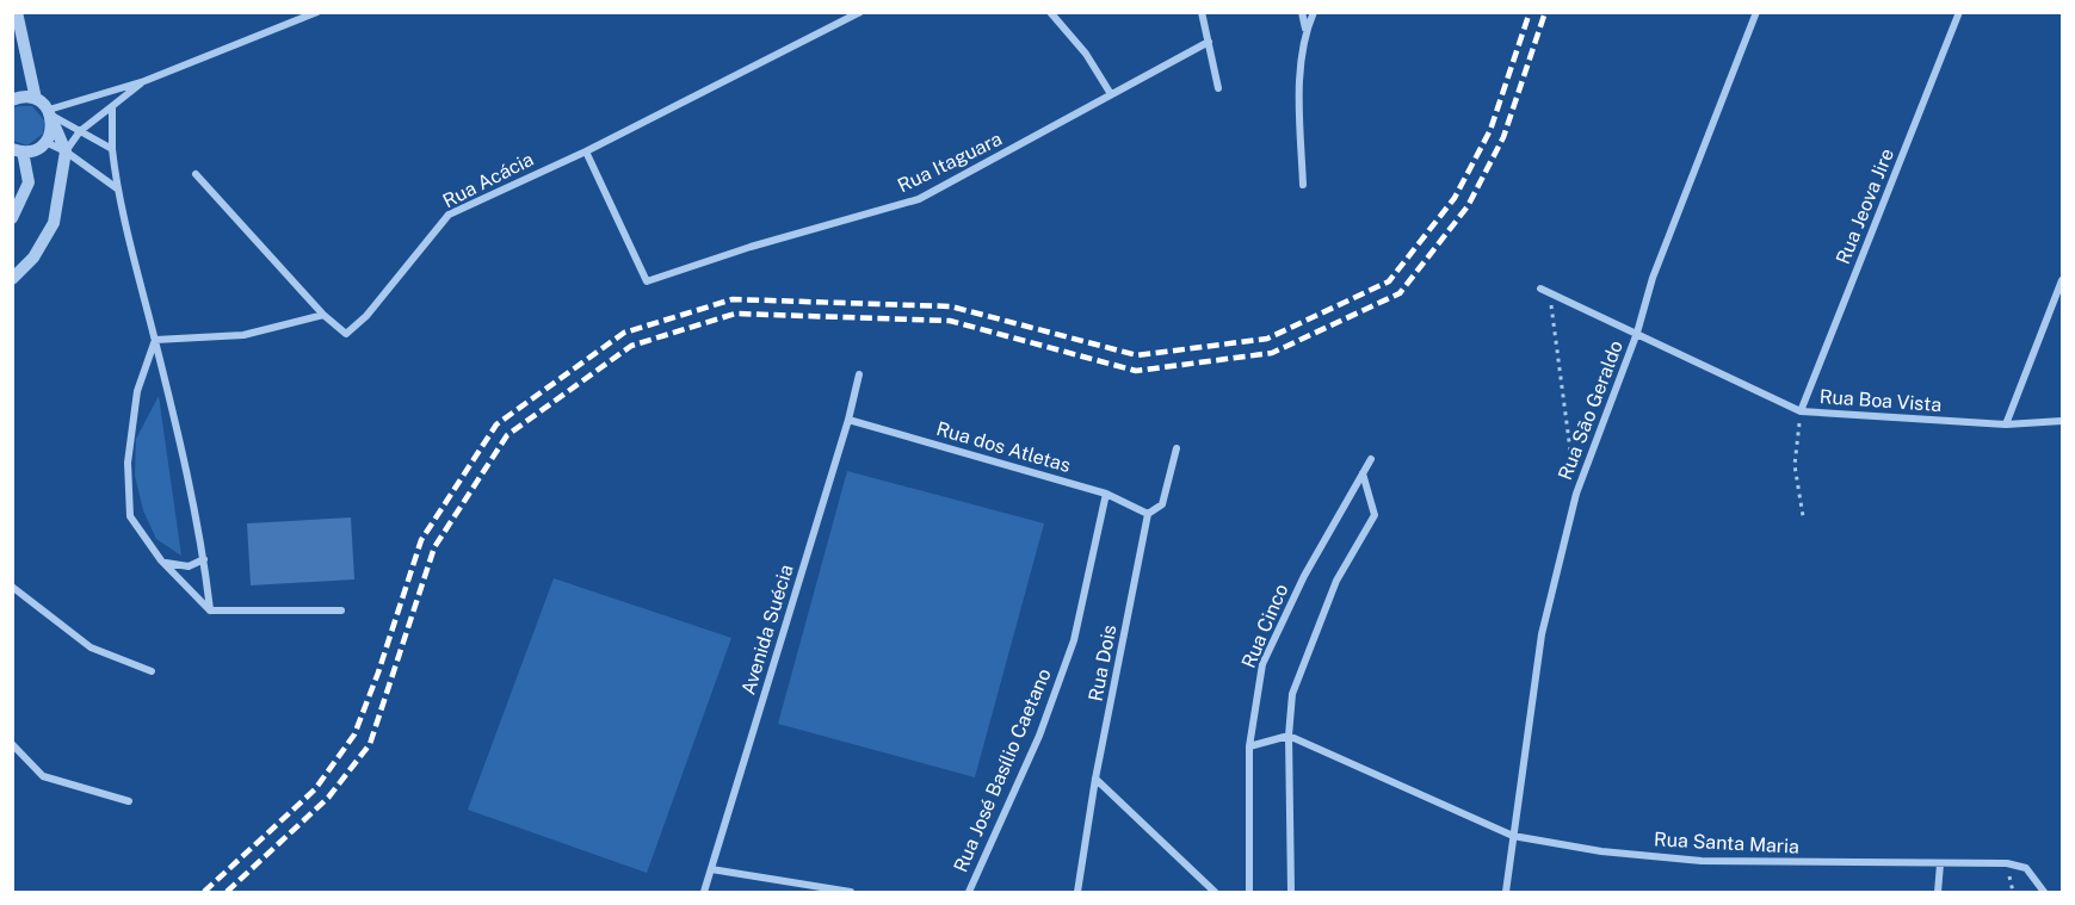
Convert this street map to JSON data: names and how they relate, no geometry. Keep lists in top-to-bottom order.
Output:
{
  "streets": {
    "street": [
      "Rua Itaguara",
      "Rua Acácia",
      "Rua Jeova Jire",
      "Rua Boa Vista",
      "Rua São Geraldo",
      "Rua dos Atletas",
      "Rua Cinco",
      "Avenida Suécia",
      "Rua Dois",
      "Rua José Basílio Caetano",
      "Rua Santa Maria"
    ]
  },
  "crossings": [
    ["Rua Itaguara", "Rua Acácia"],
    ["Rua Jeova Jire", "Rua Boa Vista"],
    ["Rua Boa Vista", "Rua São Geraldo"],
    ["Rua São Geraldo", "Rua Santa Maria"],
    ["Rua dos Atletas", "Avenida Suécia"],
    ["Rua dos Atletas", "Rua Dois"],
    ["Rua dos Atletas", "Rua José Basílio Caetano"]
  ]
}
